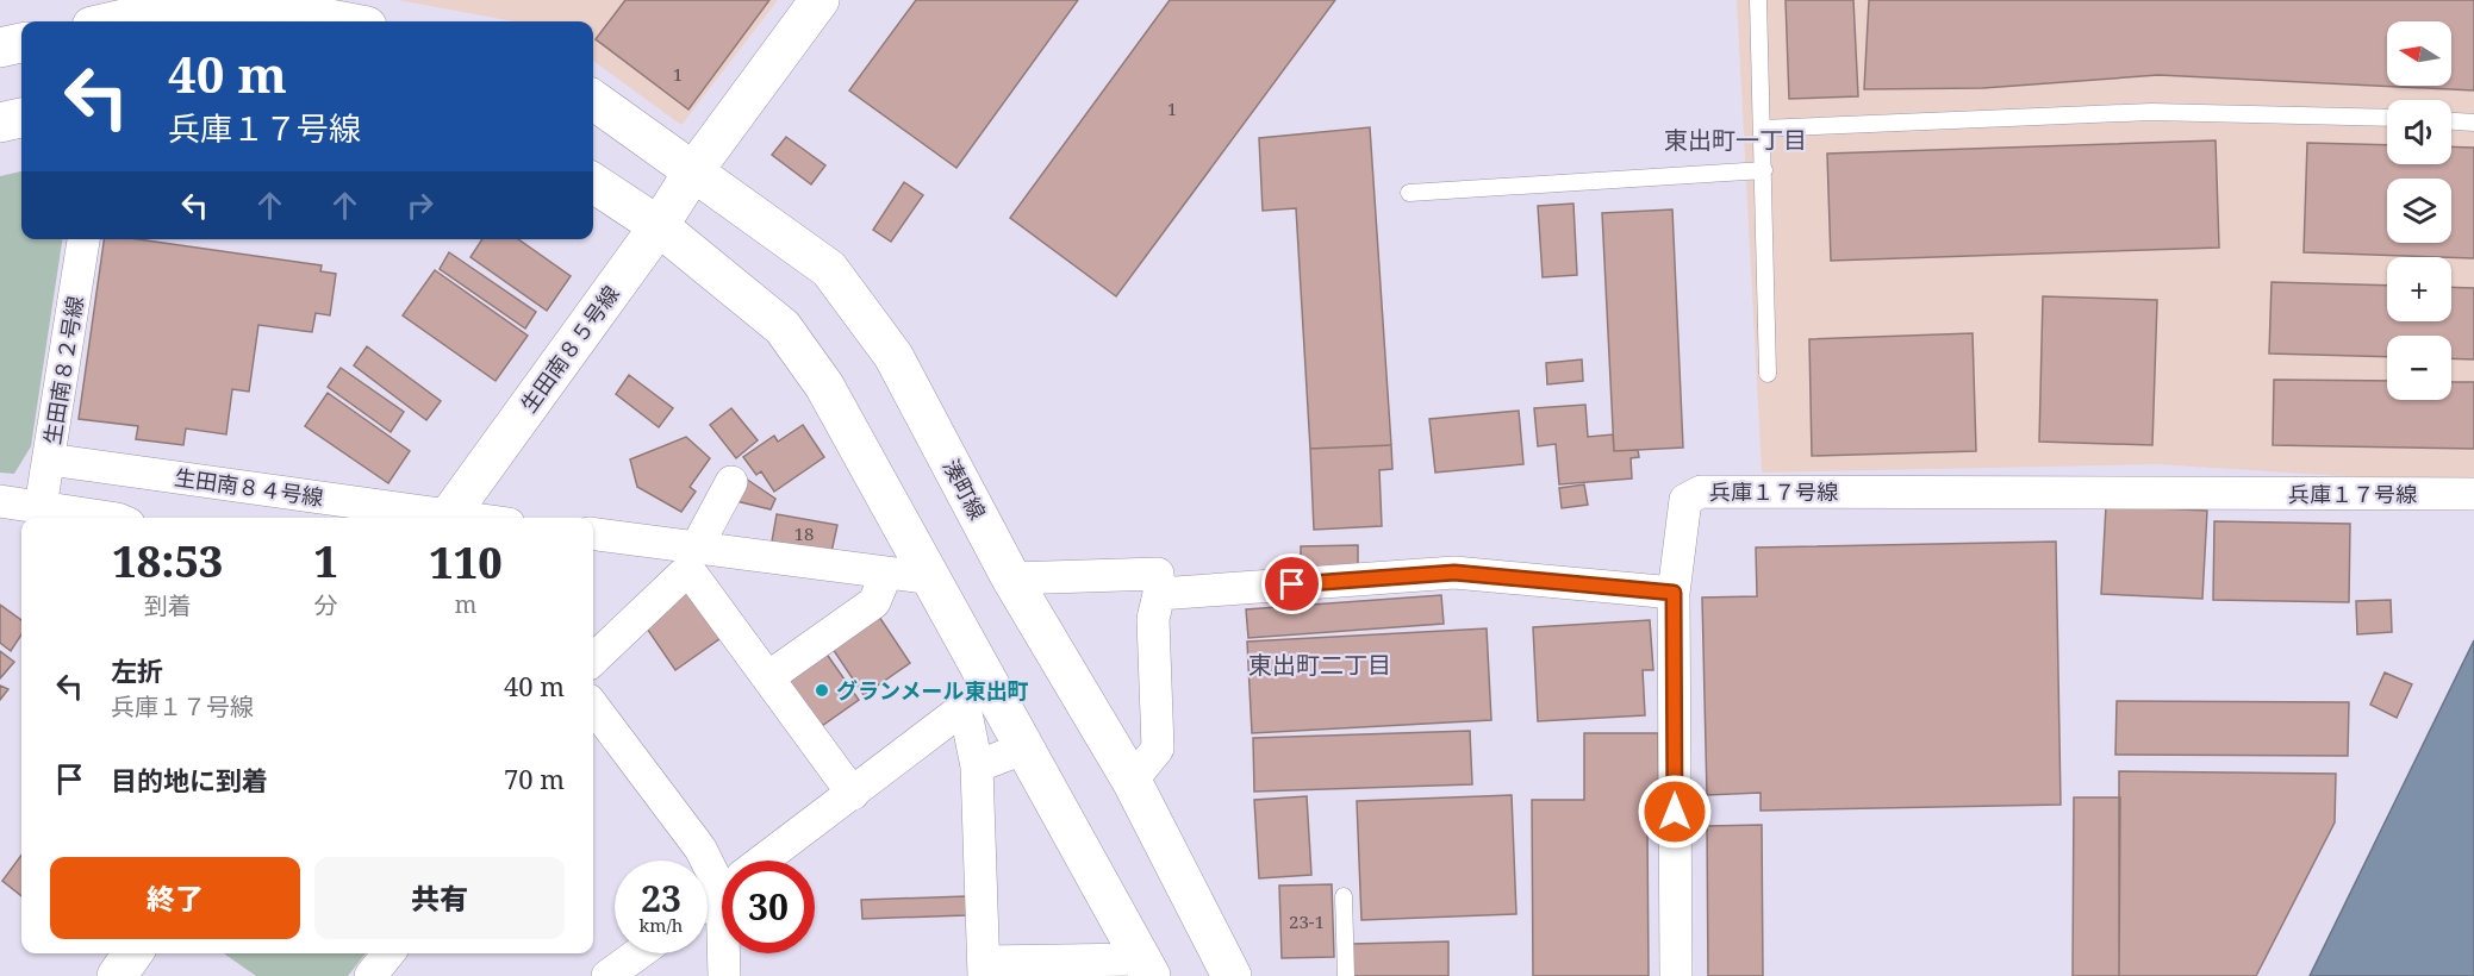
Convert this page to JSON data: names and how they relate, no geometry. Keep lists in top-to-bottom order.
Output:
{
  "streets": {
    "street": [
      "生田南８５号線",
      "生田南８２号線",
      "生田南８４号線",
      "湊町線",
      "兵庫１７号線"
    ]
  },
  "crossings": [
    ["生田南８５号線", "湊町線"],
    ["生田南８２号線", "生田南８４号線"]
  ],
  "districts": ["東出町一丁目", "東出町二丁目"],
  "places": ["グランメール東出町"],
  "house_numbers": [
    "1",
    "1",
    "18",
    "23-1"
  ],
  "north": "left",
  "page": {
    "map_buttons": ["+", "−"],
    "turn": ["40 m", "兵庫１７号線"],
    "eta": [
      "18:53",
      "到着",
      "1",
      "分",
      "110",
      "m"
    ],
    "list": [
      {
        "name": "左折",
        "note": "兵庫１７号線",
        "value": "40 m"
      },
      {
        "name": "目的地に到着",
        "value": "70 m"
      }
    ],
    "buttons": ["終了", "共有"],
    "speed": "23 km/h",
    "limit": "30"
  }
}
